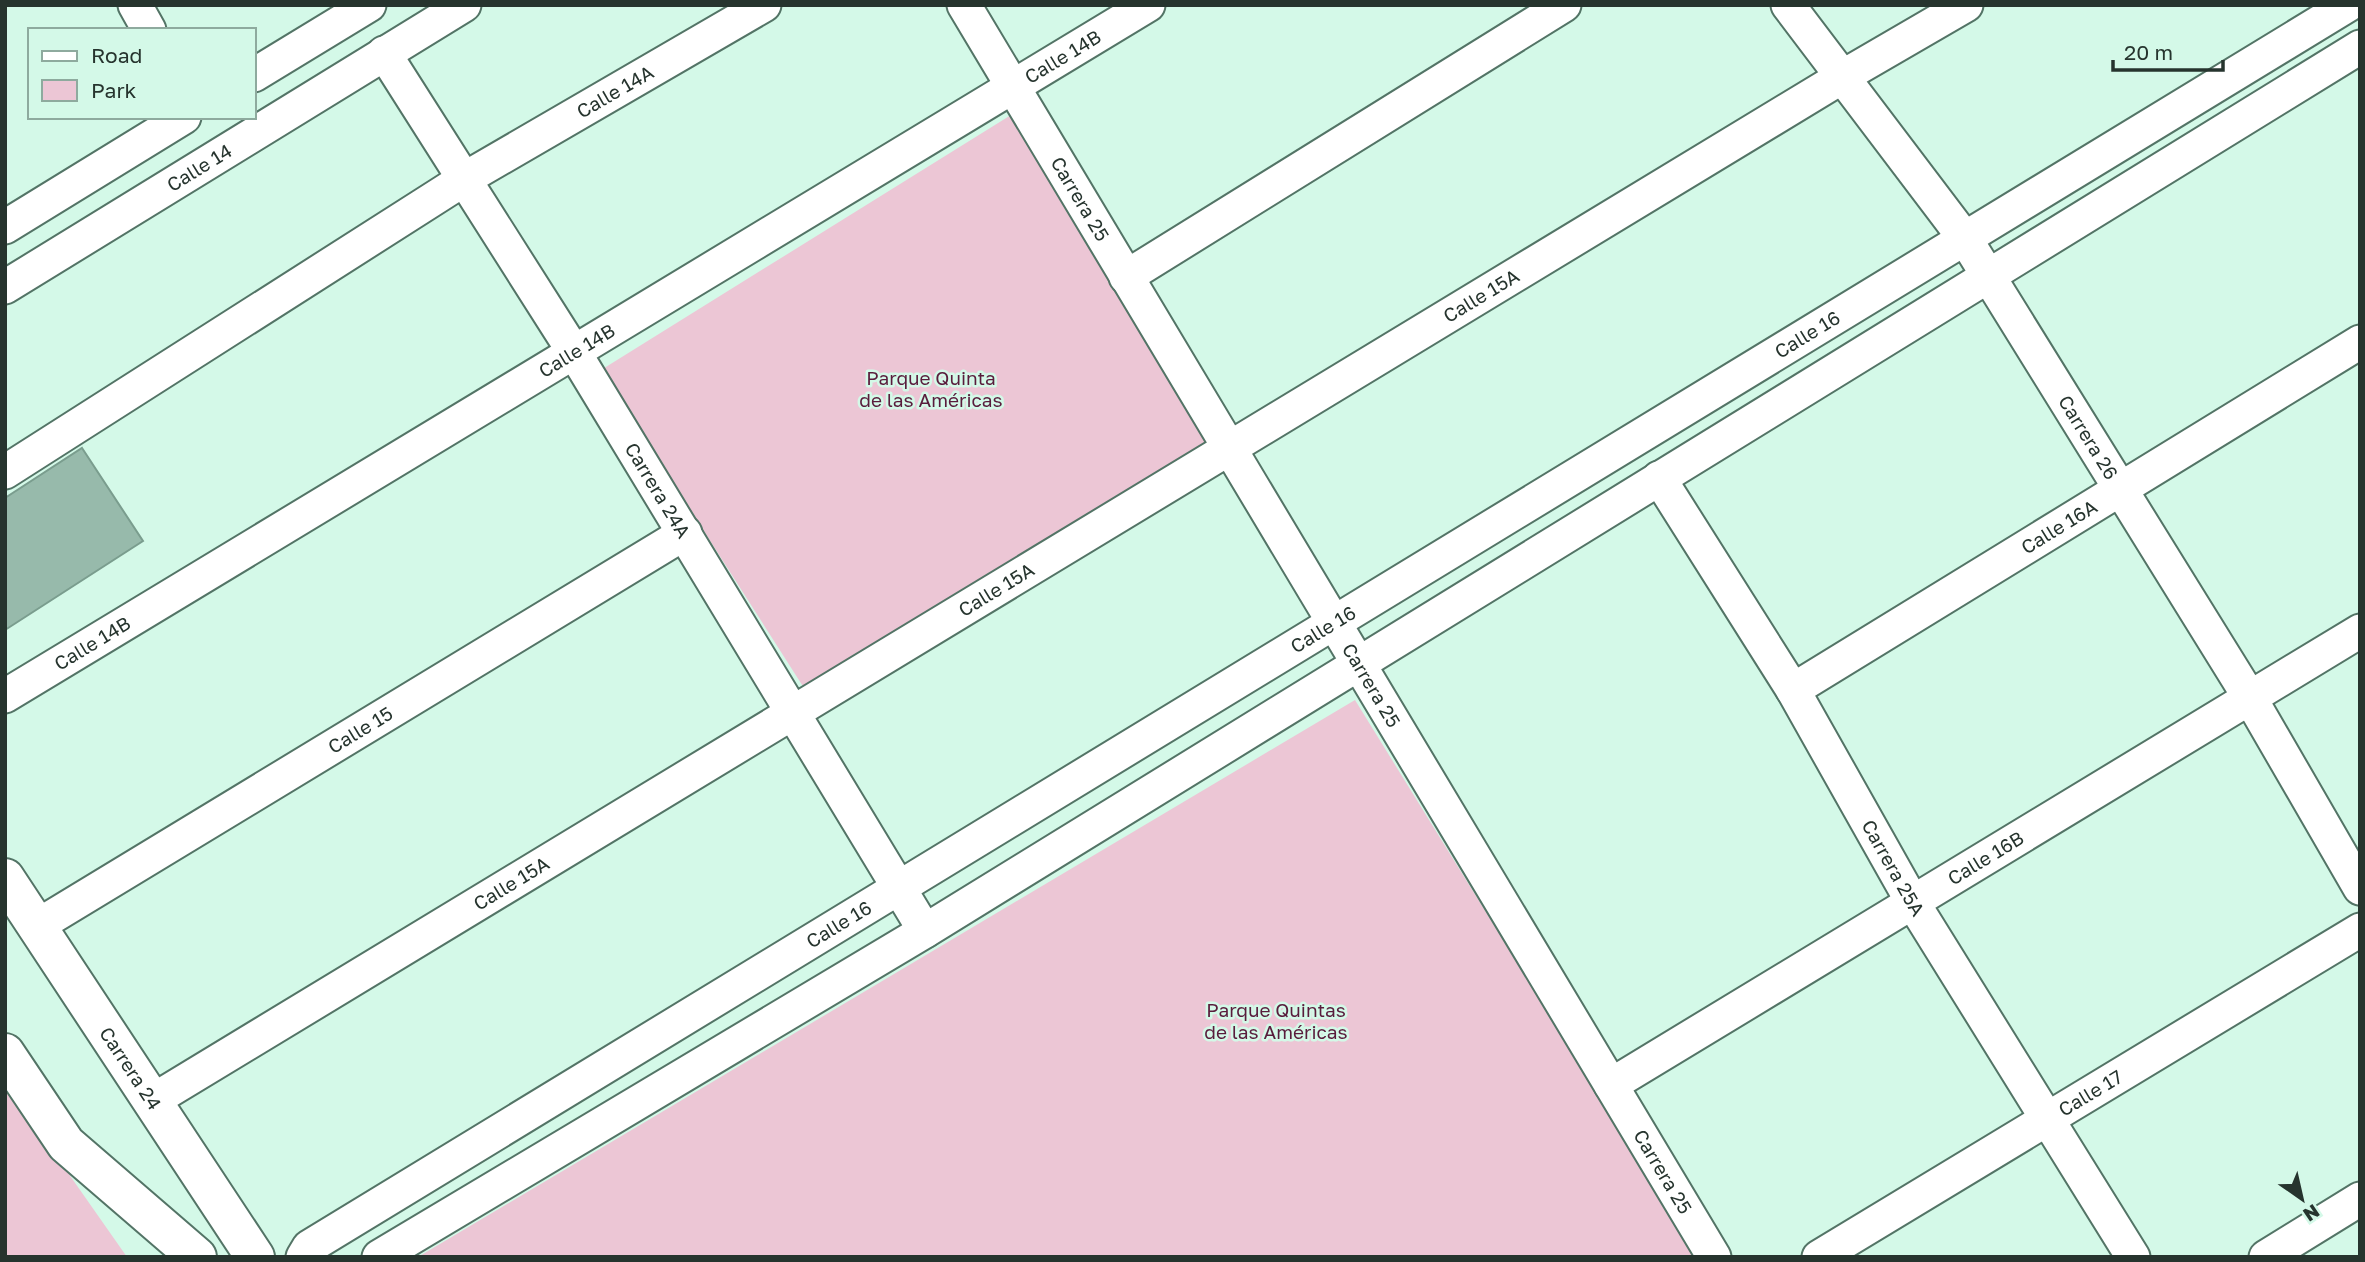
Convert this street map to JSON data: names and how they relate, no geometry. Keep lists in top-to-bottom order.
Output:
{
  "streets": {
    "street": [
      "Calle 14B",
      "Calle 14A",
      "Calle 14",
      "Carrera 25",
      "Calle 15A",
      "Calle 16",
      "Carrera 26",
      "Carrera 24A",
      "Calle 16A",
      "Calle 15",
      "Calle 16B",
      "Carrera 25A",
      "Carrera 24",
      "Calle 17"
    ]
  },
  "crossings": [
    ["Calle 14B", "Carrera 25"],
    ["Calle 14B", "Carrera 24A"],
    ["Calle 14A", "Carrera 24A"],
    ["Calle 14", "Carrera 24A"],
    ["Carrera 25", "Calle 15A"],
    ["Carrera 25", "Calle 16"],
    ["Carrera 25", "Calle 16B"],
    ["Calle 15A", "Carrera 26"],
    ["Calle 15A", "Carrera 24A"],
    ["Calle 15A", "Carrera 24"],
    ["Calle 16", "Carrera 26"],
    ["Calle 16", "Carrera 24A"],
    ["Carrera 26", "Calle 16A"],
    ["Carrera 26", "Calle 16B"],
    ["Carrera 24A", "Calle 15"],
    ["Calle 16A", "Carrera 25A"],
    ["Calle 15", "Carrera 24"],
    ["Calle 16B", "Carrera 25A"],
    ["Carrera 25A", "Calle 17"]
  ],
  "parks": ["Parque Quinta de las Américas", "Parque Quintas de las Américas"],
  "legend": ["Road", "Park"],
  "scale_bar": "20 m",
  "north": "bottom right"
}
